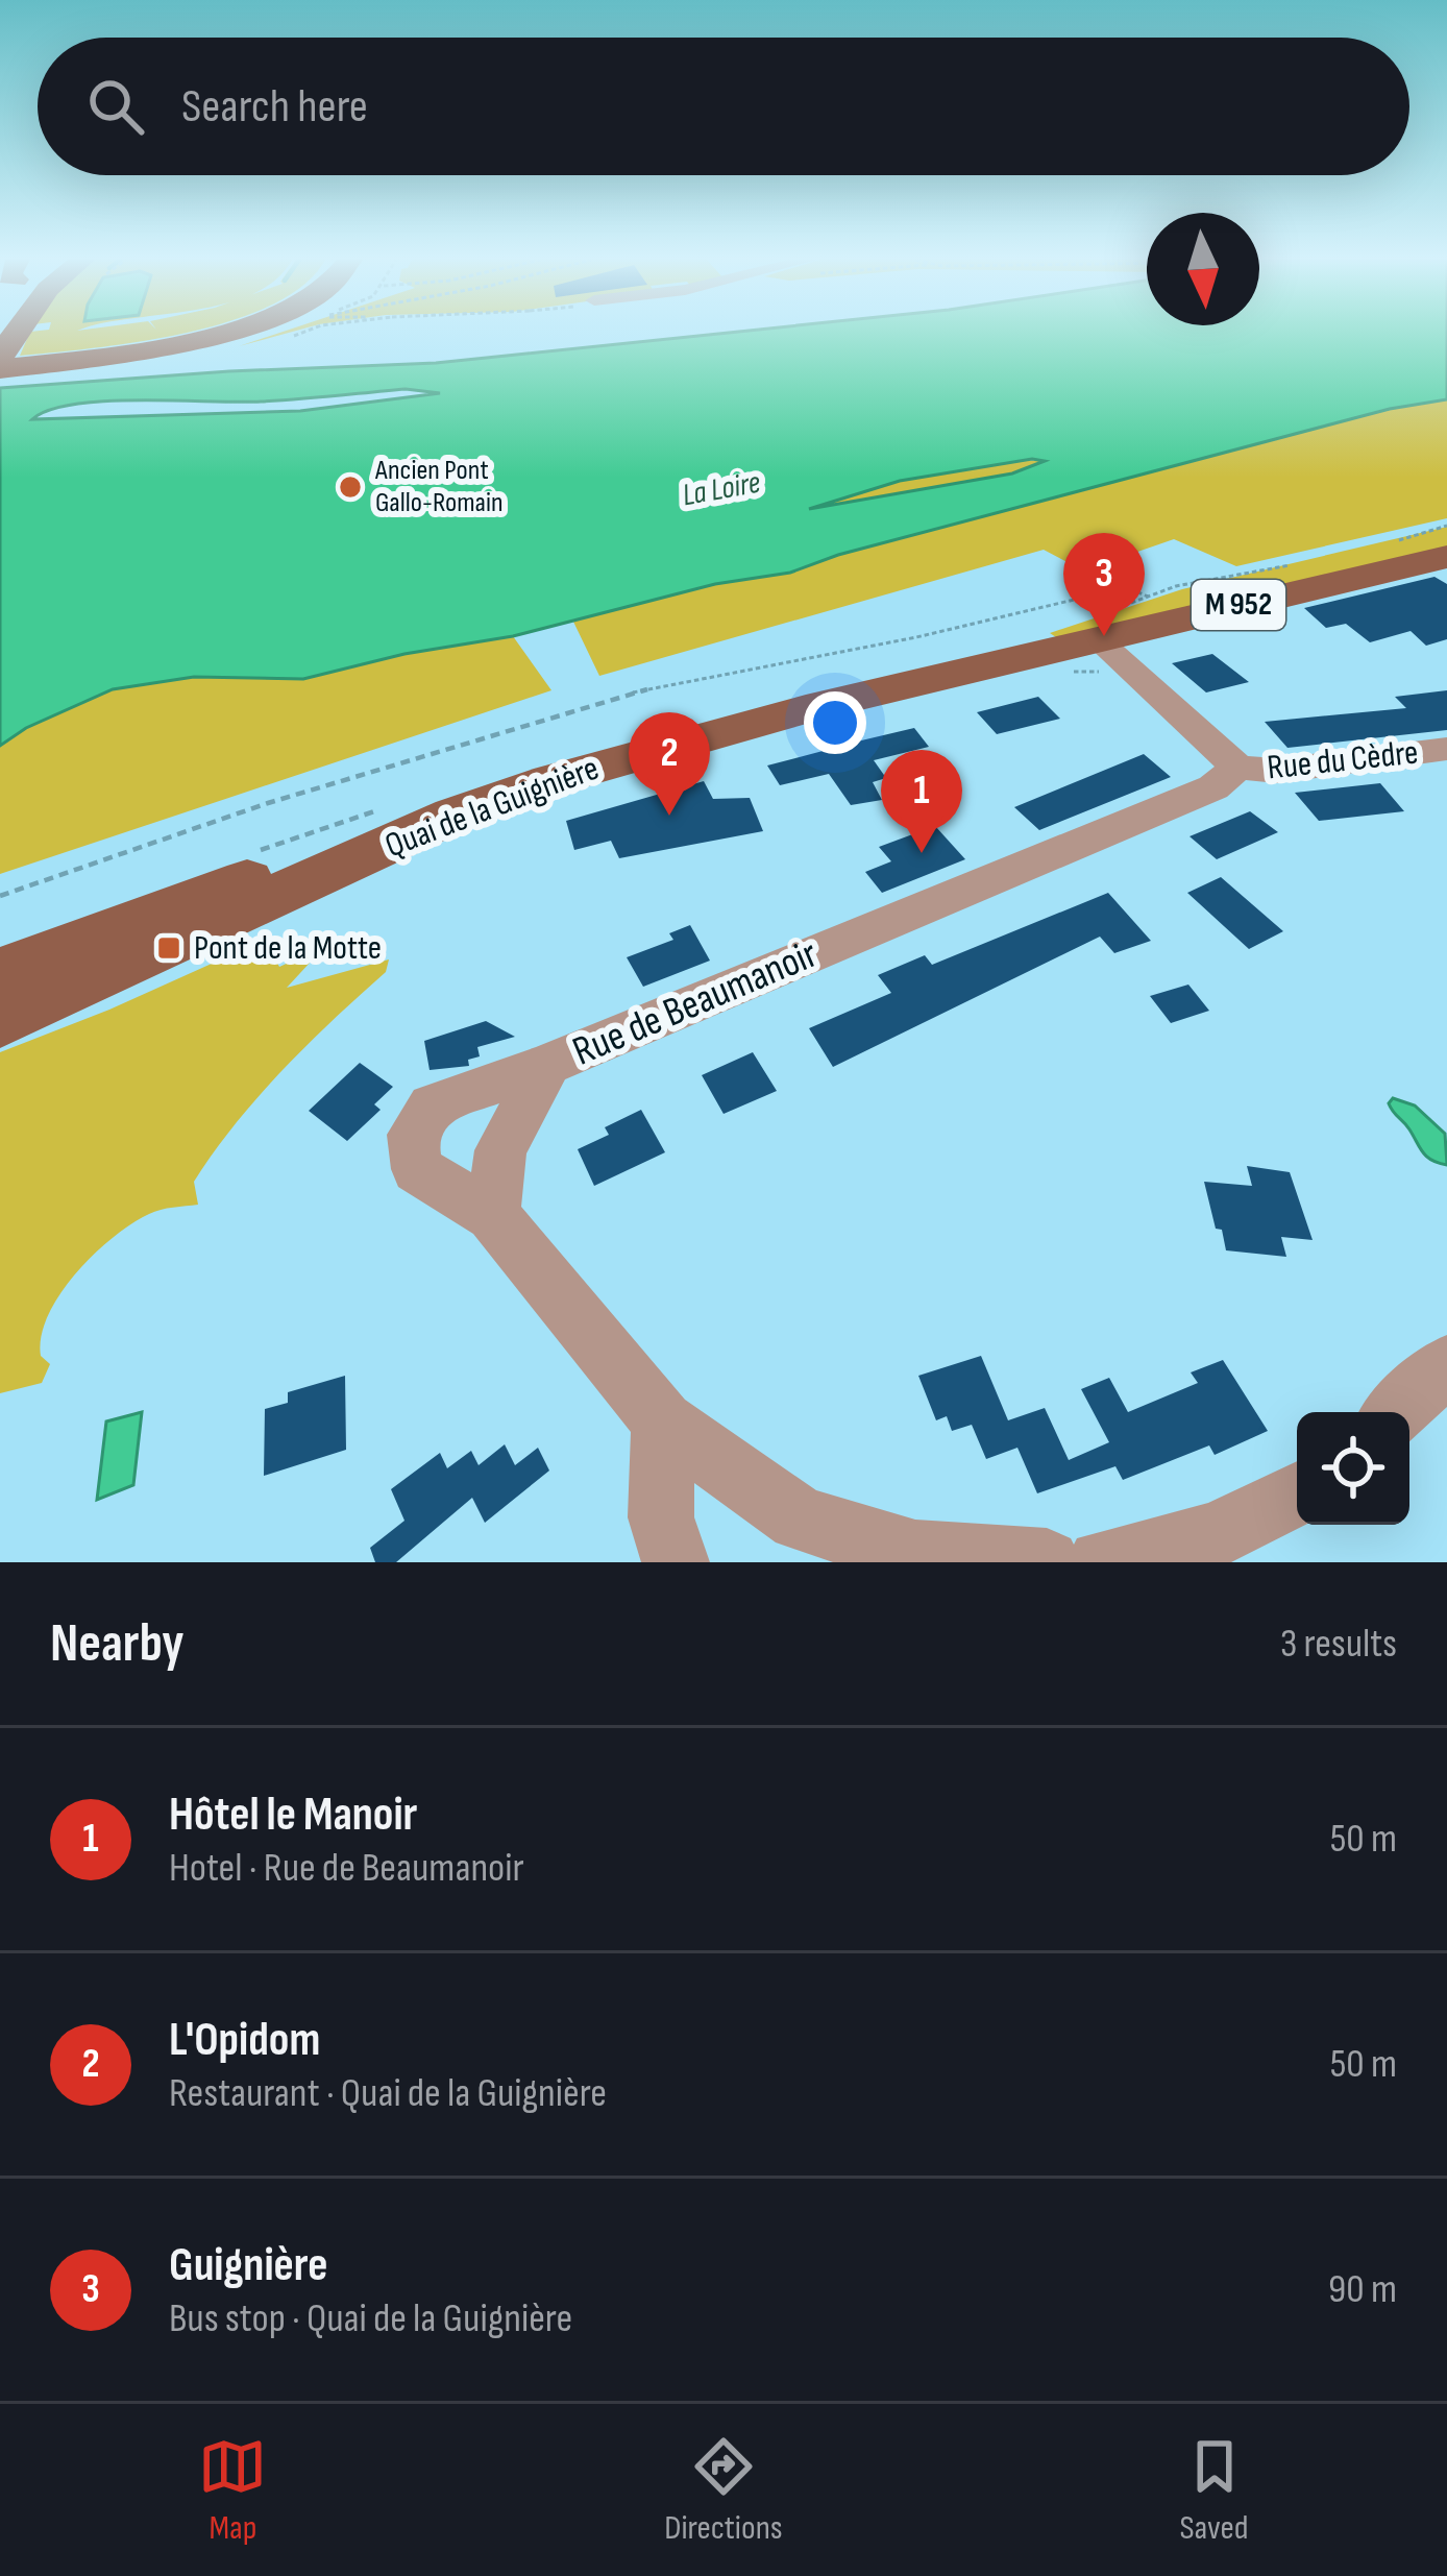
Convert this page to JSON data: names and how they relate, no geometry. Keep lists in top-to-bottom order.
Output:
{
  "streets": {
    "main road": ["M 952", "Quai de la Guignière"],
    "street": ["Rue du Cèdre", "Rue de Beaumanoir"]
  },
  "crossings": [
    ["Rue du Cèdre", "Rue de Beaumanoir"]
  ],
  "water": ["La Loire"],
  "places": {
    "other": ["Ancien Pont Gallo-Romain"],
    "transit": ["Pont de la Motte"]
  },
  "north": "bottom",
  "page": {
    "search": "Search here",
    "pins": ["3", "2", "1"],
    "heading": ["Nearby", "3 results"],
    "list": [
      {
        "mark": "1",
        "name": "Hôtel le Manoir",
        "note": "Hotel · Rue de Beaumanoir",
        "value": "50 m"
      },
      {
        "mark": "2",
        "name": "L'Opidom",
        "note": "Restaurant · Quai de la Guignière",
        "value": "50 m"
      },
      {
        "mark": "3",
        "name": "Guignière",
        "note": "Bus stop · Quai de la Guignière",
        "value": "90 m"
      }
    ],
    "nav": ["Map", "Directions", "Saved"]
  }
}
